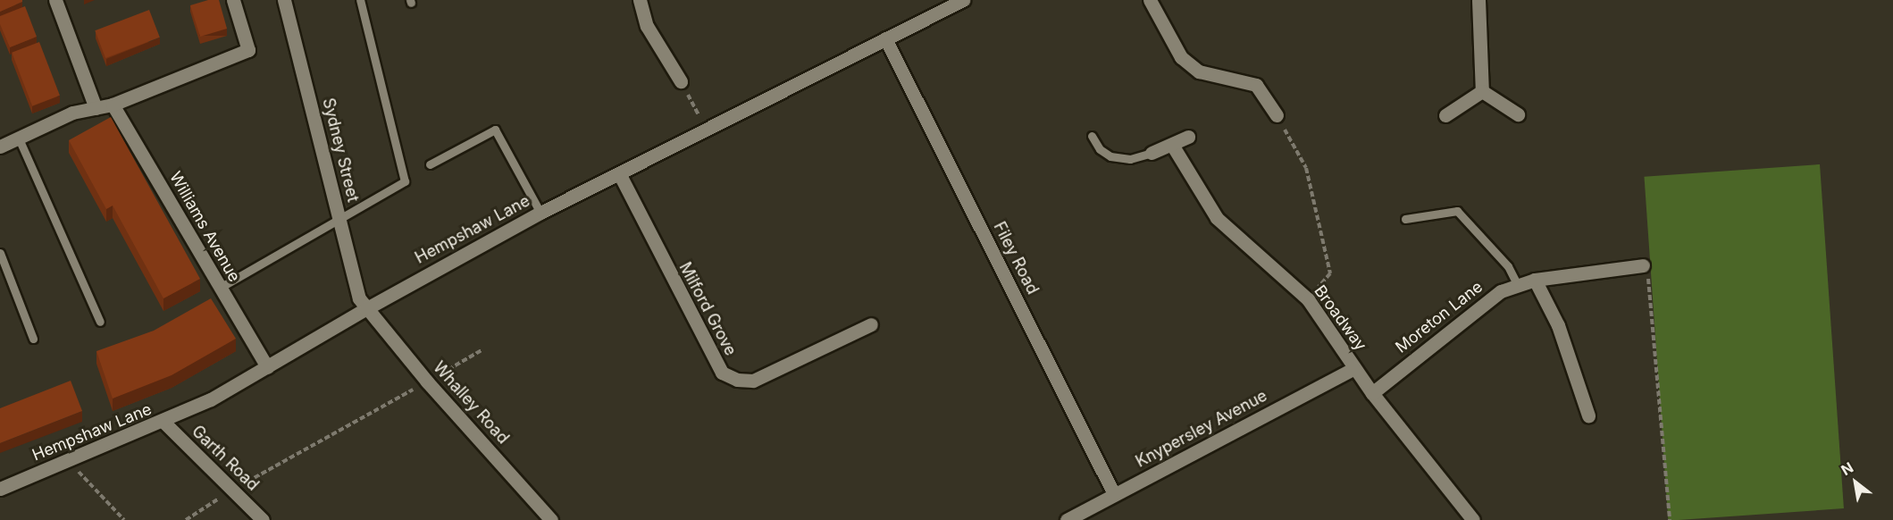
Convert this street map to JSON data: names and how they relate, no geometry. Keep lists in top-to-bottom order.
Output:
{
  "streets": {
    "street": [
      "Sydney Street",
      "Williams Avenue",
      "Hempshaw Lane",
      "Filey Road",
      "Milford Grove",
      "Moreton Lane",
      "Broadway",
      "Whalley Road",
      "Knypersley Avenue",
      "Garth Road"
    ]
  },
  "crossings": [
    ["Sydney Street", "Hempshaw Lane"],
    ["Sydney Street", "Whalley Road"],
    ["Williams Avenue", "Hempshaw Lane"],
    ["Hempshaw Lane", "Filey Road"],
    ["Hempshaw Lane", "Milford Grove"],
    ["Hempshaw Lane", "Whalley Road"],
    ["Hempshaw Lane", "Garth Road"],
    ["Filey Road", "Knypersley Avenue"],
    ["Moreton Lane", "Broadway"],
    ["Broadway", "Knypersley Avenue"]
  ],
  "north": "top left"
}
